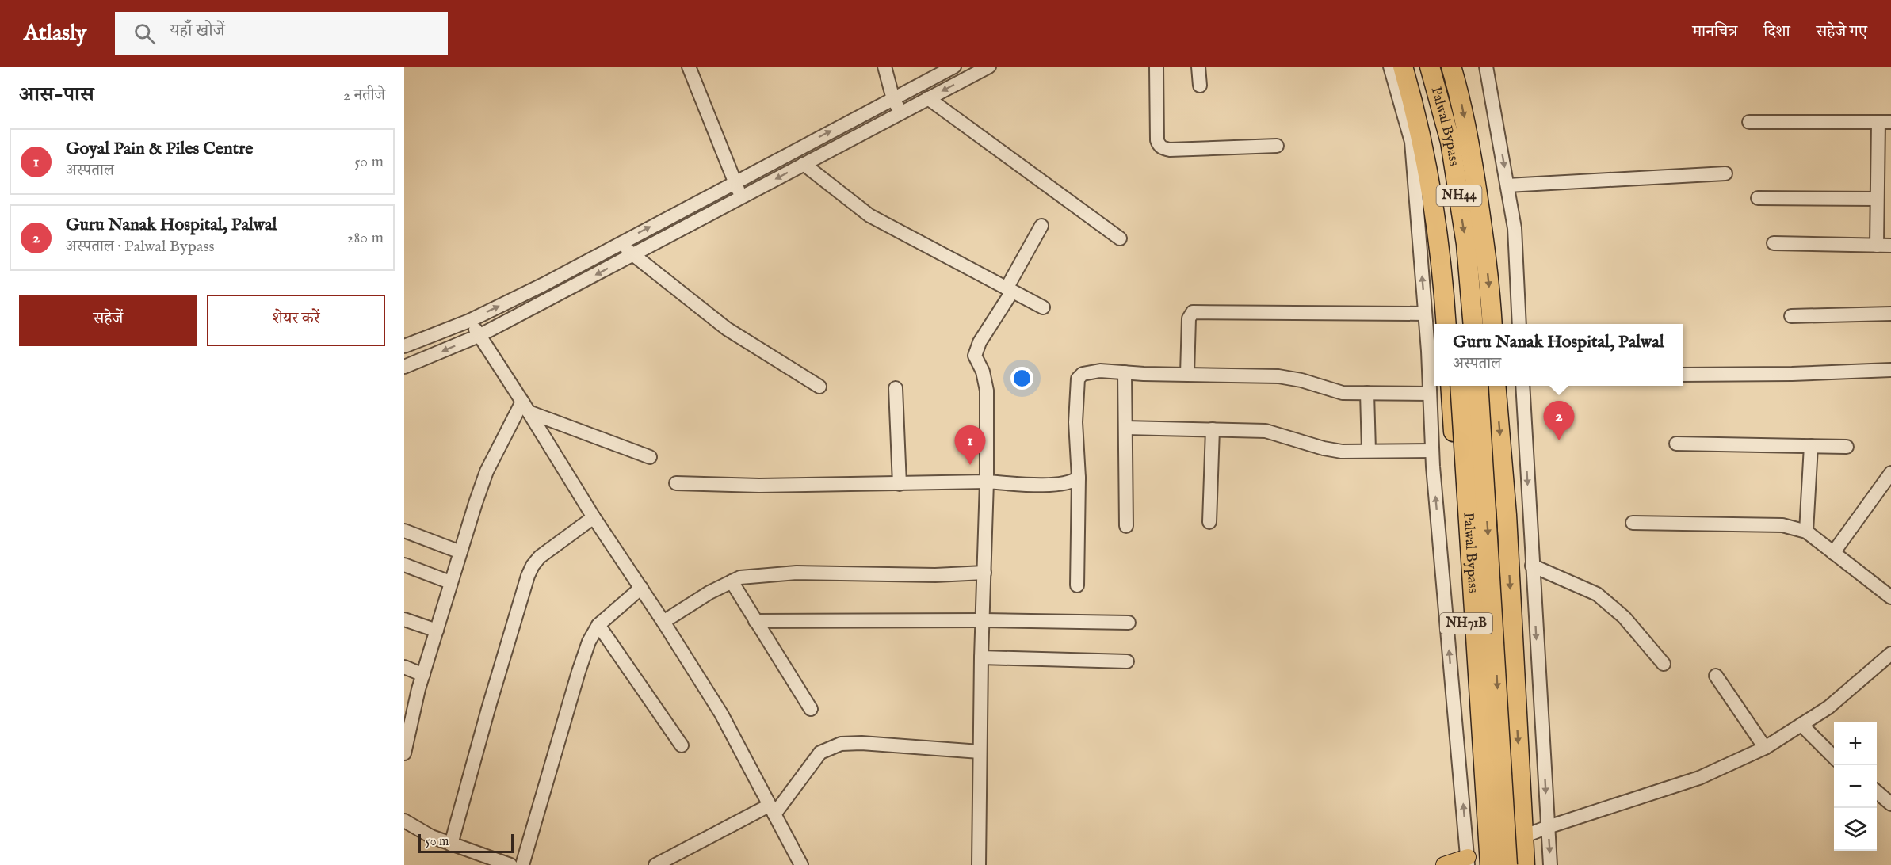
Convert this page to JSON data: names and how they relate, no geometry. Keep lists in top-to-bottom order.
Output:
{
  "streets": {
    "highway": ["Palwal Bypass", "NH44", "NH71B"]
  },
  "crossings": [
    ["Palwal Bypass", "NH71B"]
  ],
  "scale_bar": "50 m",
  "page": {
    "header": "Atlasly",
    "search": "यहाँ खोजें",
    "nav": ["मानचित्र", "दिशा", "सहेजे गए"],
    "heading": ["आस-पास", "2 नतीजे"],
    "list": [
      {
        "mark": "1",
        "name": "Goyal Pain & Piles Centre",
        "note": "अस्पताल",
        "value": "50 m"
      },
      {
        "mark": "2",
        "name": "Guru Nanak Hospital, Palwal",
        "note": "अस्पताल · Palwal Bypass",
        "value": "280 m"
      }
    ],
    "buttons": ["सहेजें", "शेयर करें"],
    "popup": ["Guru Nanak Hospital, Palwal", "अस्पताल"],
    "pins": ["2", "1"],
    "map_buttons": ["+", "−"],
    "scale": "50 m"
  }
}
